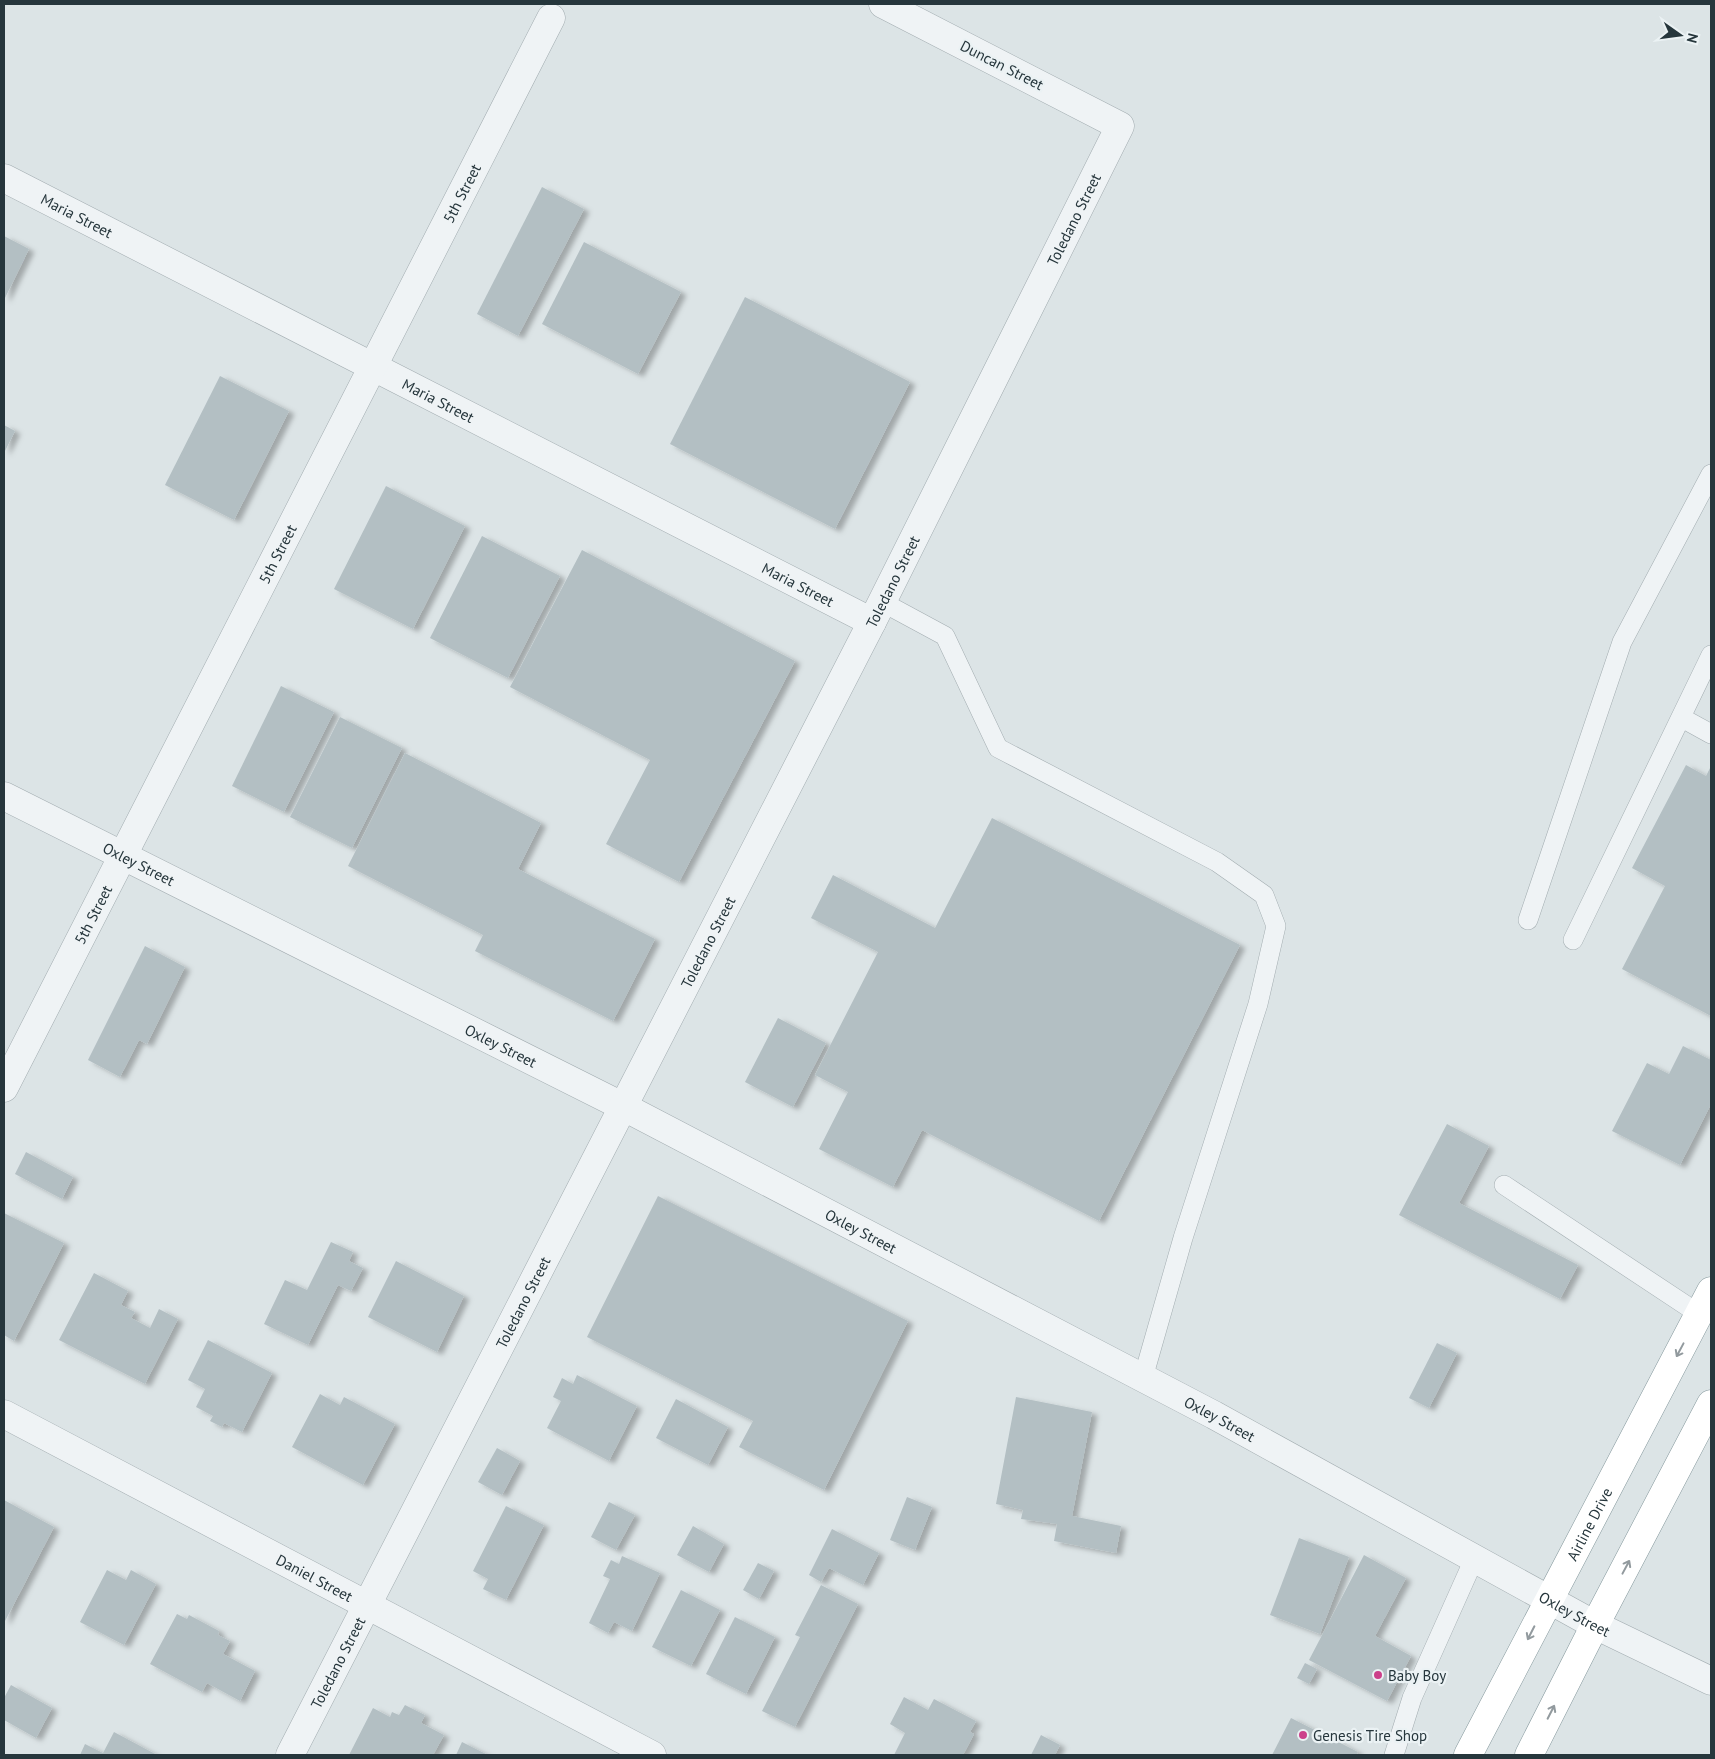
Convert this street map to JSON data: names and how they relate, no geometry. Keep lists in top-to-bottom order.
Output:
{
  "streets": {
    "highway": ["Airline Drive"],
    "street": [
      "Duncan Street",
      "5th Street",
      "Maria Street",
      "Toledano Street",
      "Oxley Street",
      "Daniel Street"
    ]
  },
  "crossings": [
    ["Duncan Street", "Toledano Street"],
    ["5th Street", "Maria Street"],
    ["5th Street", "Oxley Street"],
    ["Maria Street", "Toledano Street"],
    ["Toledano Street", "Oxley Street"],
    ["Toledano Street", "Daniel Street"],
    ["Oxley Street", "Airline Drive"]
  ],
  "places": ["Baby Boy", "Genesis Tire Shop"],
  "north": "right"
}
